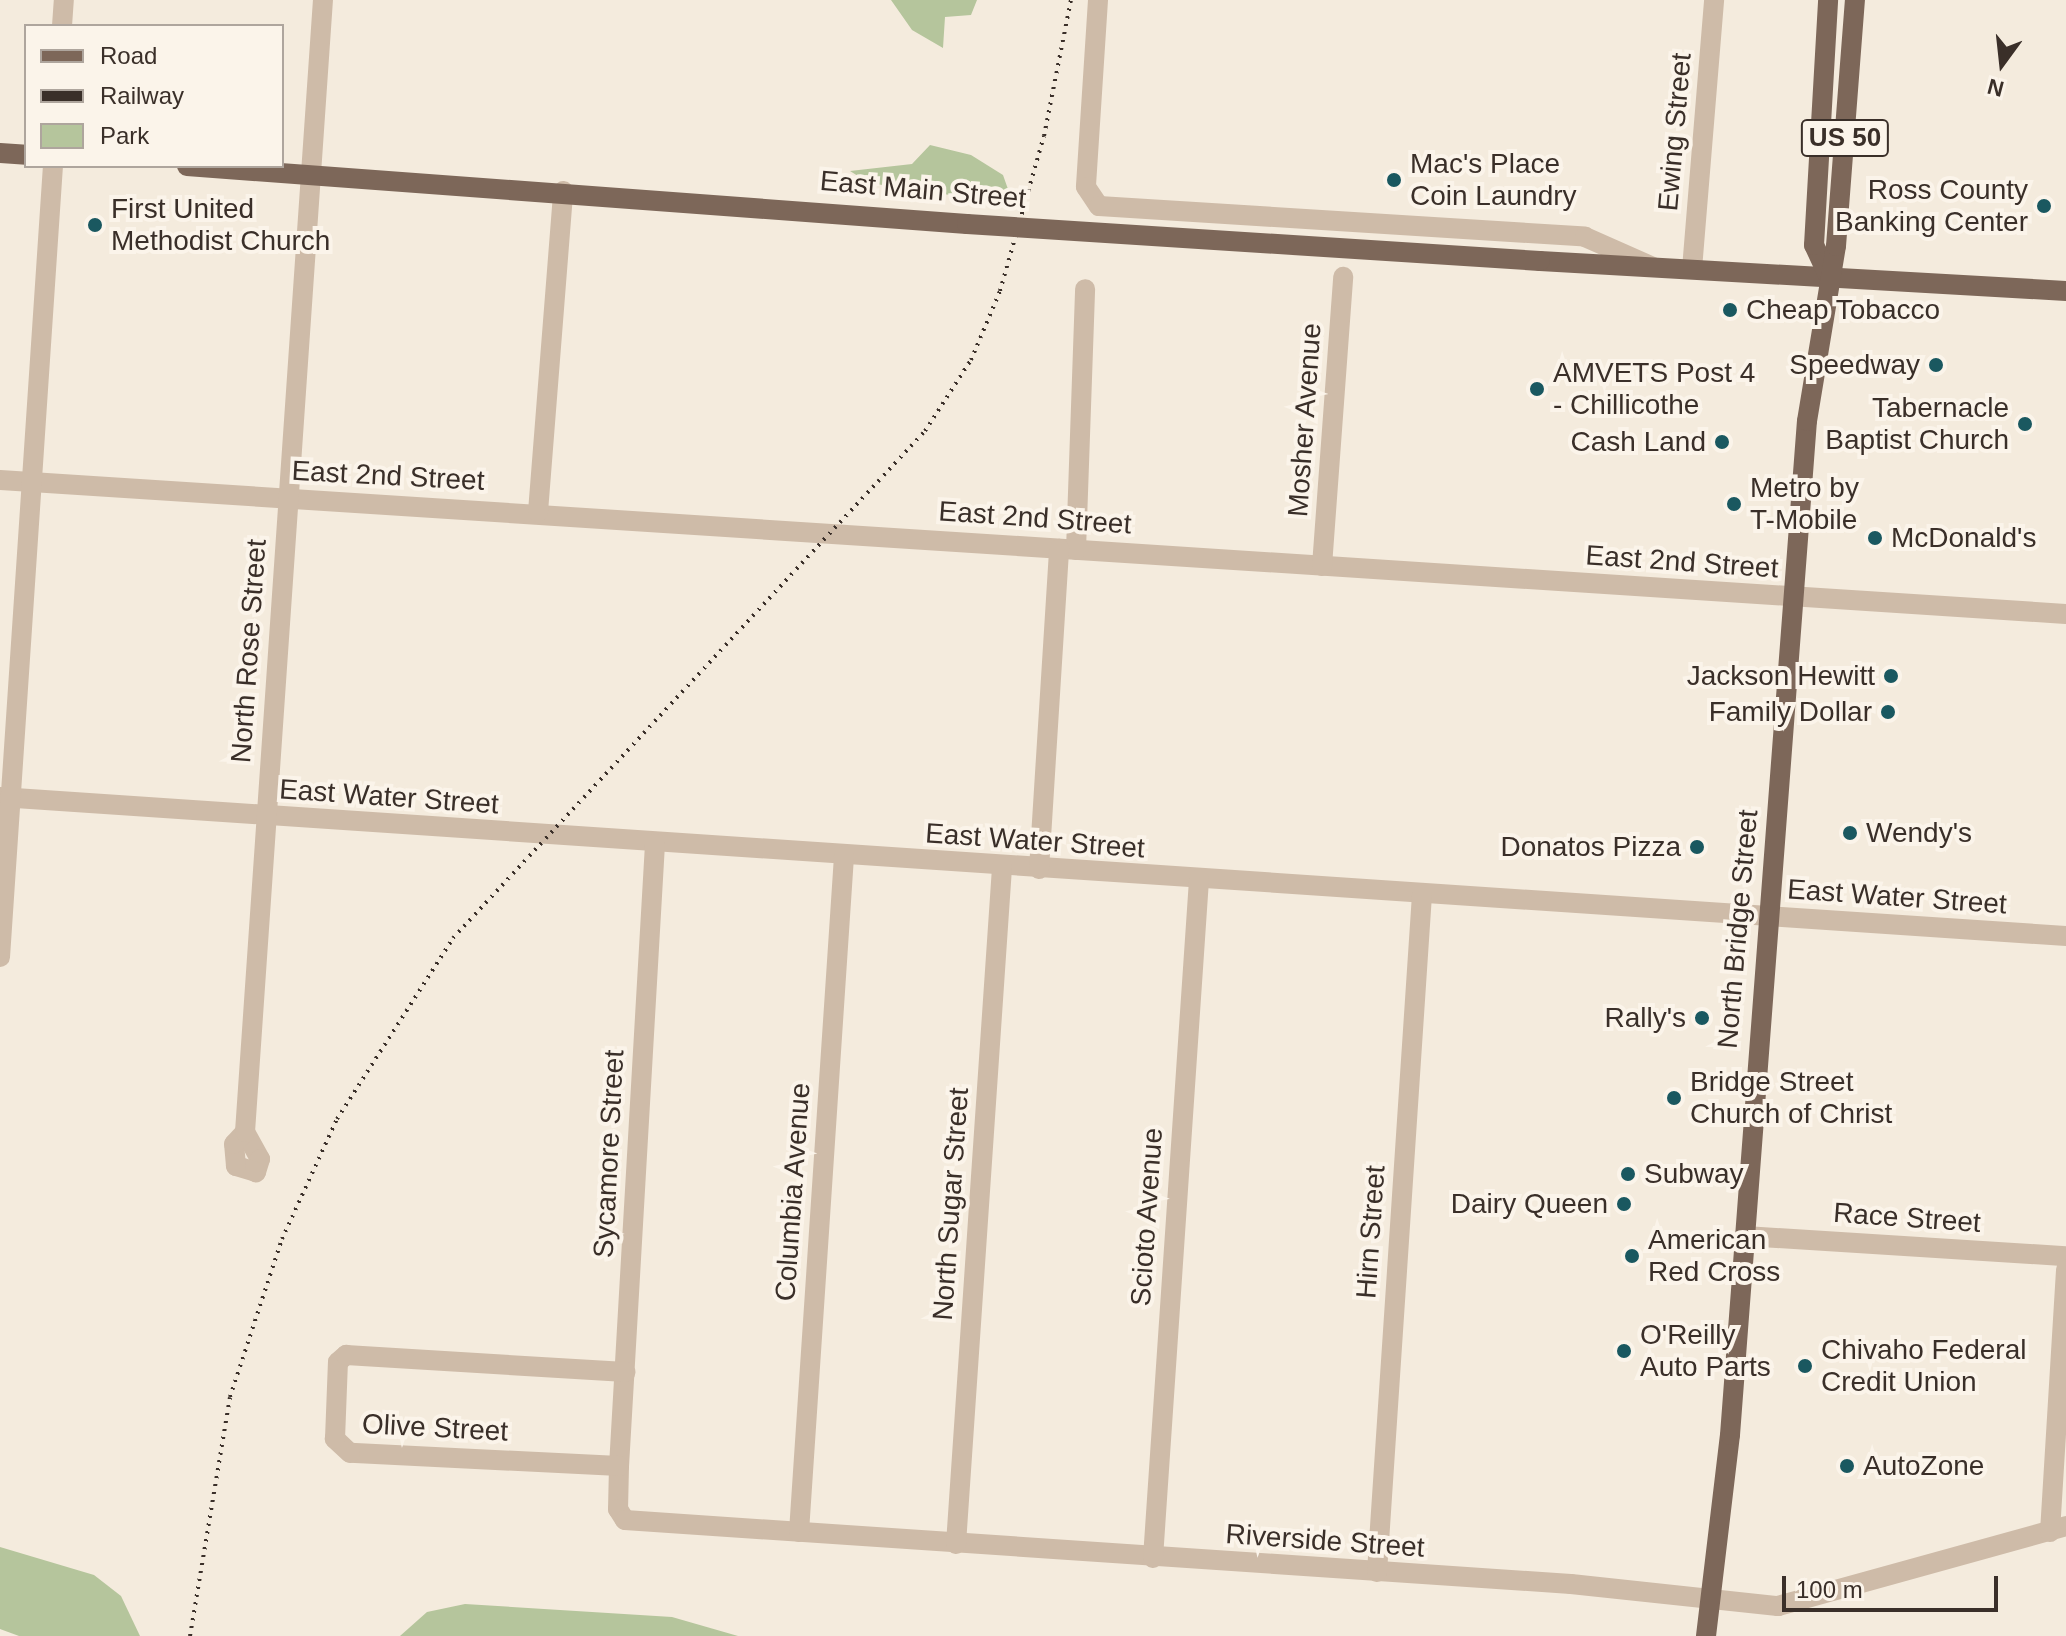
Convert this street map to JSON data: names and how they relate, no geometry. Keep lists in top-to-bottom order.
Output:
{
  "streets": {
    "main road": ["US 50", "East Main Street", "North Bridge Street"],
    "street": [
      "Ewing Street",
      "Mosher Avenue",
      "East 2nd Street",
      "North Rose Street",
      "East Water Street",
      "Sycamore Street",
      "Columbia Avenue",
      "North Sugar Street",
      "Scioto Avenue",
      "Race Street",
      "Hirn Street",
      "Olive Street",
      "Riverside Street"
    ]
  },
  "crossings": [
    ["Ewing Street", "East Main Street"],
    ["US 50", "East Main Street"],
    ["US 50", "North Bridge Street"],
    ["East Main Street", "North Rose Street"],
    ["East Main Street", "North Bridge Street"],
    ["Mosher Avenue", "East 2nd Street"],
    ["East 2nd Street", "North Rose Street"],
    ["East 2nd Street", "North Bridge Street"],
    ["North Rose Street", "East Water Street"],
    ["East Water Street", "North Bridge Street"],
    ["East Water Street", "Sycamore Street"],
    ["East Water Street", "Columbia Avenue"],
    ["East Water Street", "North Sugar Street"],
    ["East Water Street", "Scioto Avenue"],
    ["East Water Street", "Hirn Street"],
    ["North Bridge Street", "Race Street"],
    ["North Bridge Street", "Riverside Street"],
    ["Sycamore Street", "Olive Street"],
    ["Sycamore Street", "Riverside Street"],
    ["Columbia Avenue", "Riverside Street"],
    ["North Sugar Street", "Riverside Street"],
    ["Scioto Avenue", "Riverside Street"],
    ["Hirn Street", "Riverside Street"],
    ["Olive Street", "Riverside Street"]
  ],
  "places": [
    "Mac's Place Coin Laundry",
    "Ross County Banking Center",
    "First United Methodist Church",
    "Cheap Tobacco",
    "Speedway",
    "AMVETS Post 4 - Chillicothe",
    "Tabernacle Baptist Church",
    "Cash Land",
    "Metro by T-Mobile",
    "McDonald's",
    "Jackson Hewitt",
    "Family Dollar",
    "Wendy's",
    "Donatos Pizza",
    "Rally's",
    "Bridge Street Church of Christ",
    "Subway",
    "Dairy Queen",
    "American Red Cross",
    "O'Reilly Auto Parts",
    "Chivaho Federal Credit Union",
    "AutoZone"
  ],
  "legend": ["Road", "Railway", "Park"],
  "scale_bar": "100 m",
  "north": "bottom"
}
